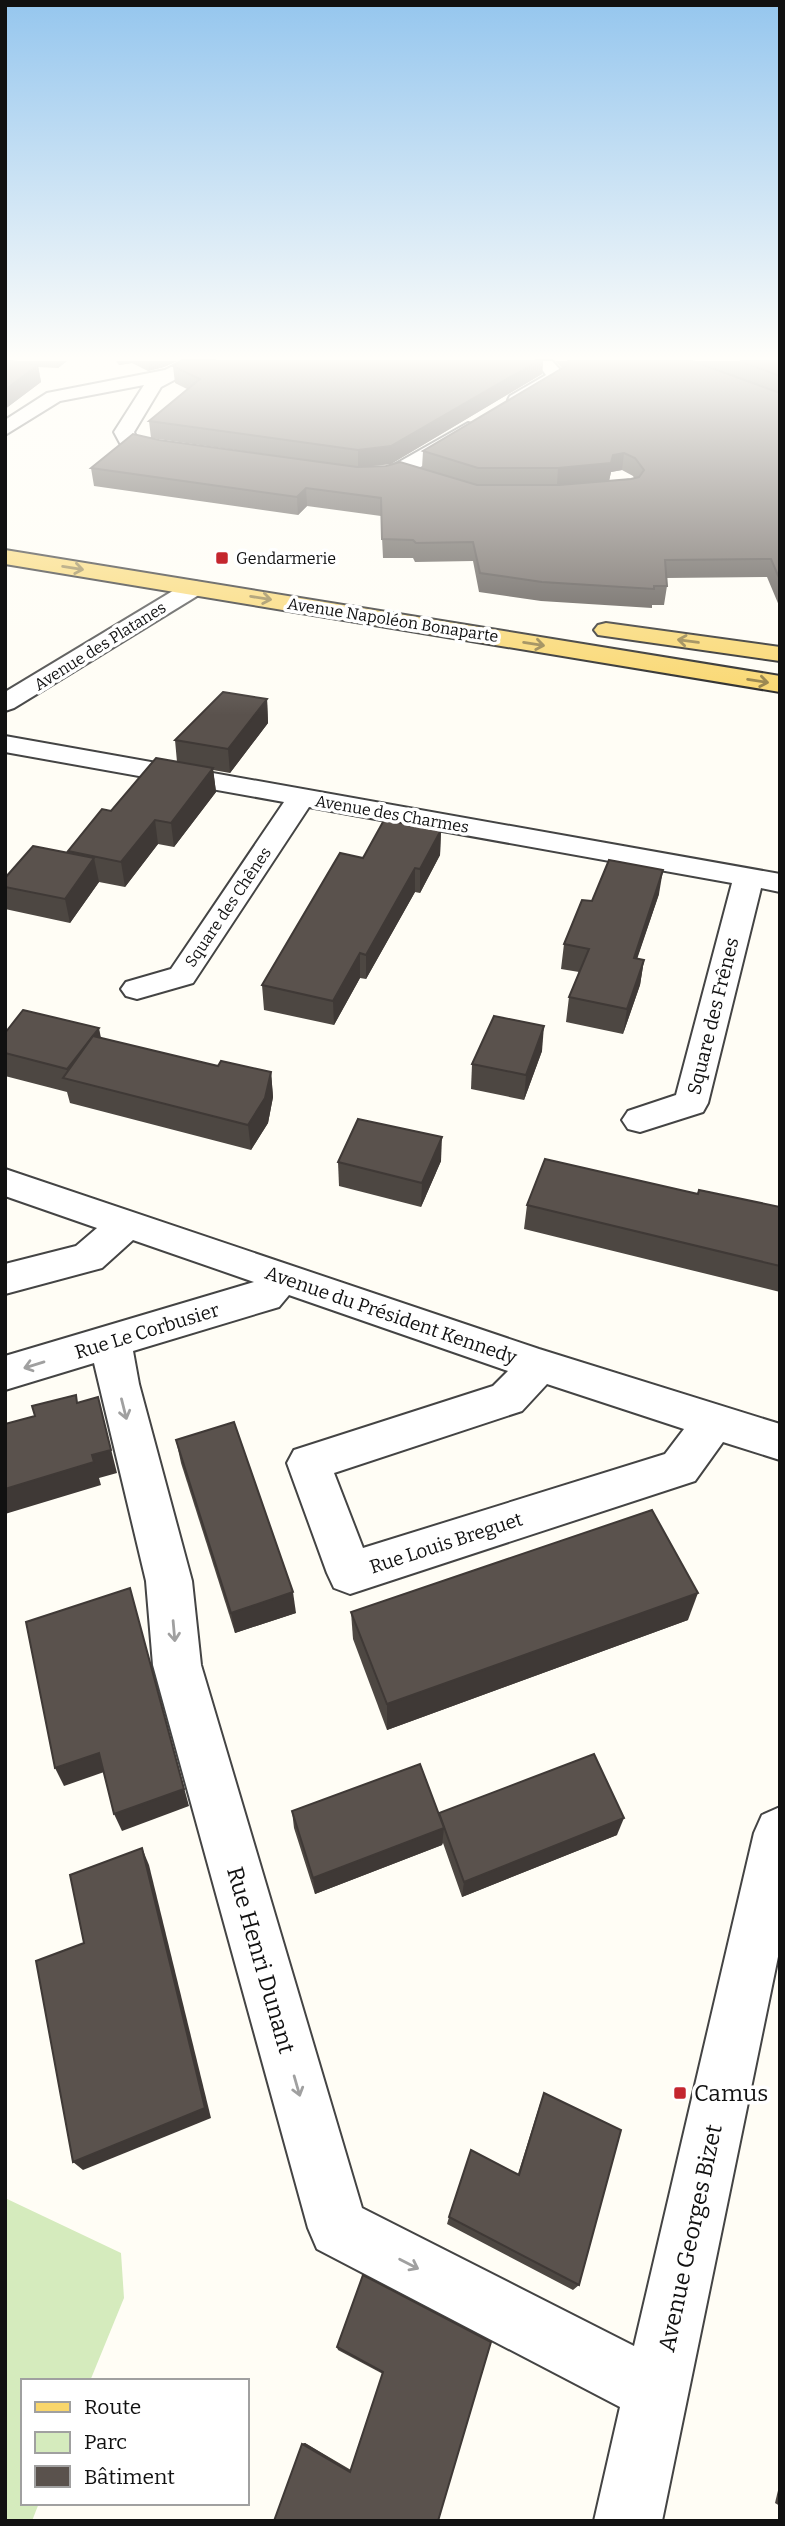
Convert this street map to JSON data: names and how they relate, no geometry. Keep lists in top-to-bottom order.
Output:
{
  "streets": {
    "main road": ["Avenue Napoléon Bonaparte"],
    "street": [
      "Avenue des Platanes",
      "Avenue des Charmes",
      "Square des Chênes",
      "Square des Frênes",
      "Avenue du Président Kennedy",
      "Rue Le Corbusier",
      "Rue Louis Breguet",
      "Rue Henri Dunant",
      "Avenue Georges Bizet"
    ]
  },
  "crossings": [
    ["Avenue Napoléon Bonaparte", "Avenue des Platanes"],
    ["Avenue des Charmes", "Square des Chênes"],
    ["Avenue des Charmes", "Square des Frênes"],
    ["Avenue du Président Kennedy", "Rue Le Corbusier"],
    ["Avenue du Président Kennedy", "Rue Louis Breguet"],
    ["Rue Le Corbusier", "Rue Henri Dunant"],
    ["Rue Henri Dunant", "Avenue Georges Bizet"]
  ],
  "one_way": ["Rue Henri Dunant"],
  "places": {
    "transit": ["Gendarmerie", "Camus"]
  },
  "legend": ["Route", "Parc", "Bâtiment"]
}
